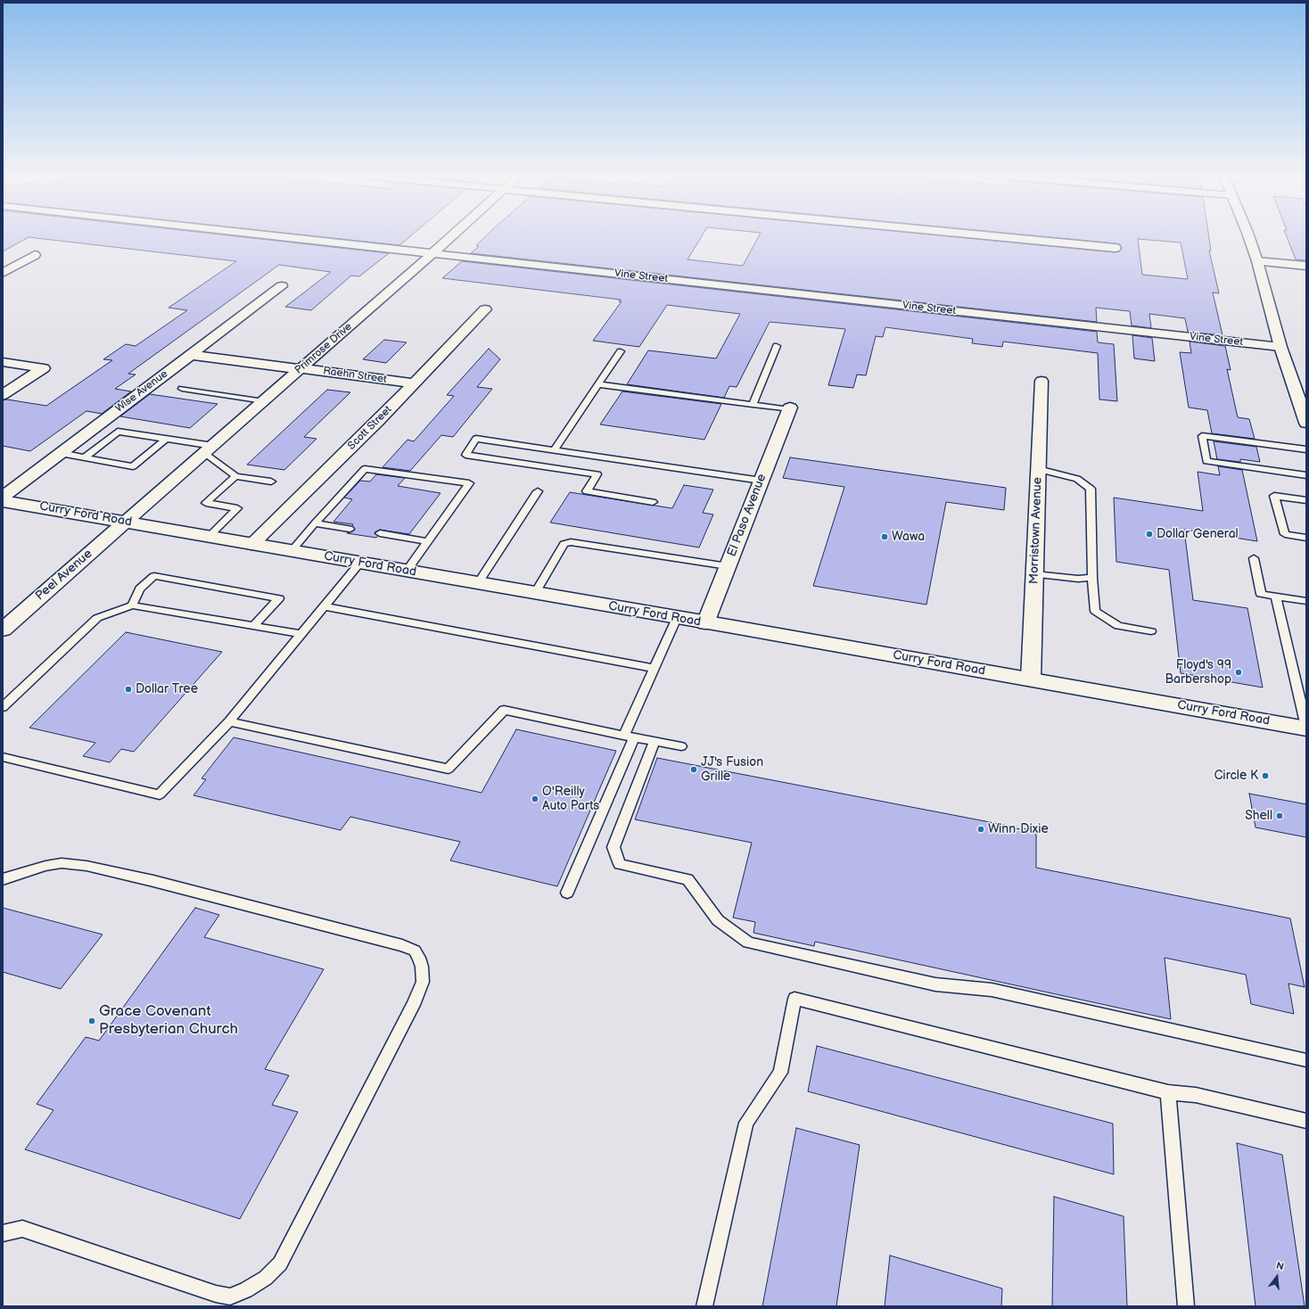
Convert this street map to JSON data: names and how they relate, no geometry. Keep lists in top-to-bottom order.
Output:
{
  "streets": {
    "street": [
      "Vine Street",
      "Primrose Drive",
      "Raehn Street",
      "Wise Avenue",
      "Scott Street",
      "Curry Ford Road",
      "El Paso Avenue",
      "Morristown Avenue",
      "Peel Avenue"
    ]
  },
  "crossings": [
    ["Vine Street", "Primrose Drive"],
    ["Primrose Drive", "Raehn Street"],
    ["Primrose Drive", "Curry Ford Road"],
    ["Primrose Drive", "Peel Avenue"],
    ["Raehn Street", "Wise Avenue"],
    ["Raehn Street", "Scott Street"],
    ["Scott Street", "Curry Ford Road"],
    ["Curry Ford Road", "El Paso Avenue"],
    ["Curry Ford Road", "Morristown Avenue"],
    ["Curry Ford Road", "Peel Avenue"]
  ],
  "places": [
    "Dollar General",
    "Wawa",
    "Floyd's 99 Barbershop",
    "Dollar Tree",
    "JJ's Fusion Grille",
    "Circle K",
    "O'Reilly Auto Parts",
    "Shell",
    "Winn-Dixie",
    "Grace Covenant Presbyterian Church"
  ],
  "north": "top"
}
